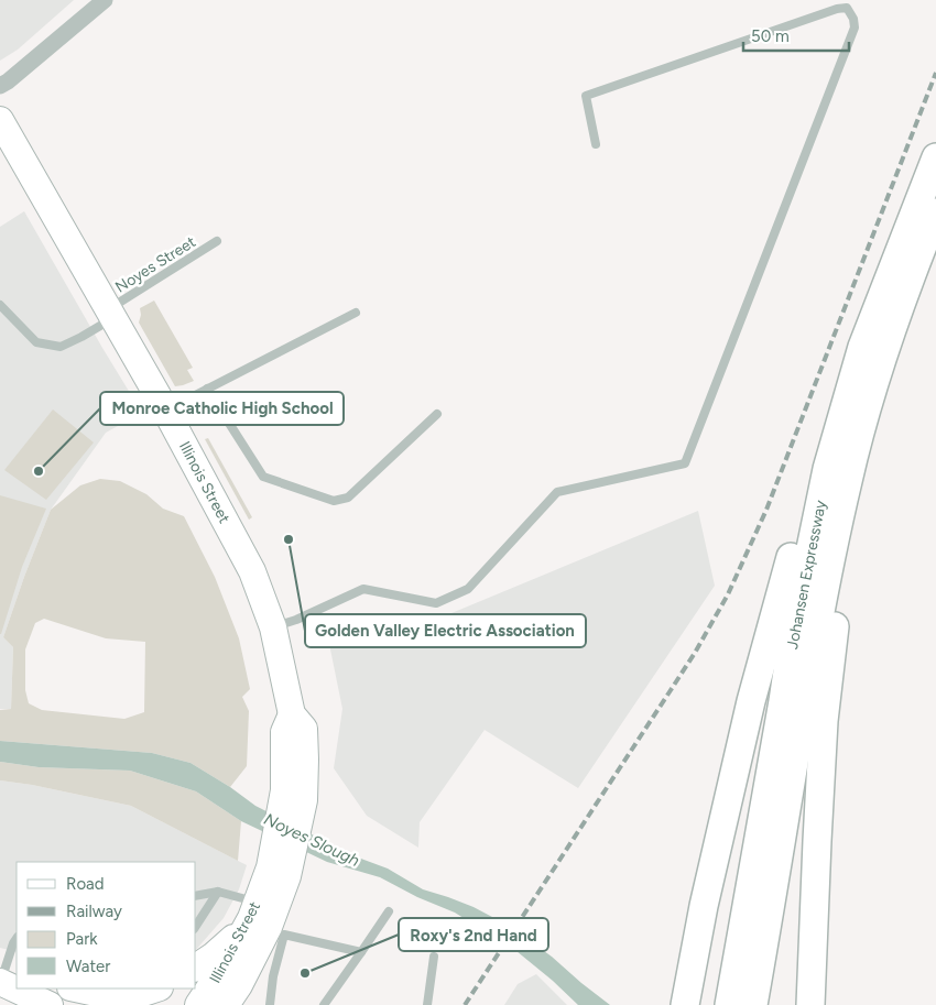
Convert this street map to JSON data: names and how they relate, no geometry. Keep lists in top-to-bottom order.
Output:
{
  "streets": {
    "highway": ["Johansen Expressway"],
    "main road": ["Illinois Street"],
    "lane": ["Noyes Street"]
  },
  "crossings": [
    ["Noyes Street", "Illinois Street"]
  ],
  "water": ["Noyes Slough"],
  "places": ["Monroe Catholic High School", "Golden Valley Electric Association", "Roxy's 2nd Hand"],
  "legend": [
    "Road",
    "Railway",
    "Park",
    "Water"
  ],
  "scale_bar": "50 m"
}
